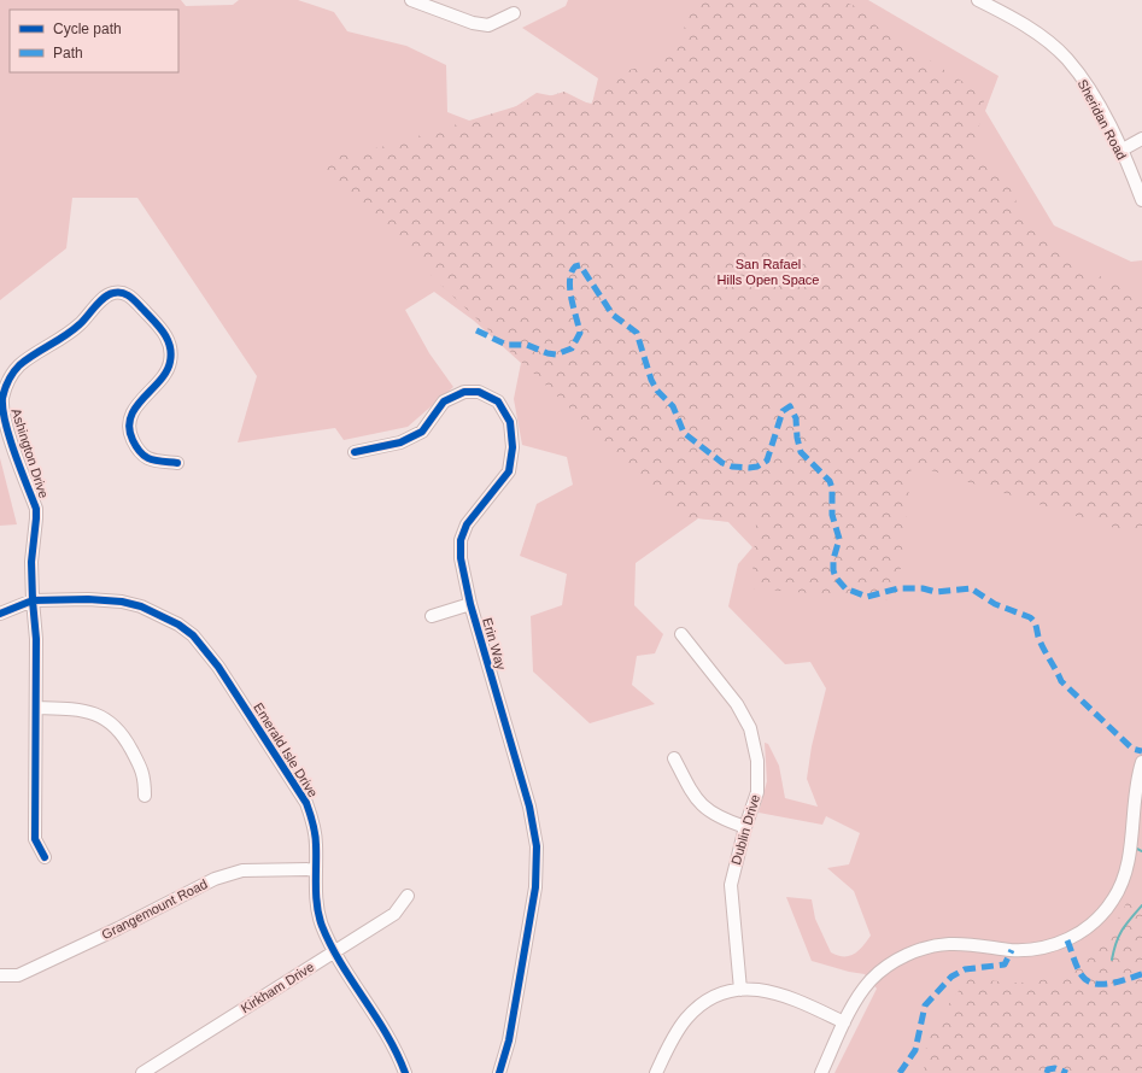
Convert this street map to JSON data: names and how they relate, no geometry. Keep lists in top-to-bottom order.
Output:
{
  "streets": {
    "street": [
      "Sheridan Road",
      "Ashington Drive",
      "Erin Way",
      "Emerald Isle Drive",
      "Dublin Drive",
      "Grangemount Road",
      "Kirkham Drive"
    ]
  },
  "crossings": [
    ["Ashington Drive", "Emerald Isle Drive"],
    ["Emerald Isle Drive", "Grangemount Road"],
    ["Emerald Isle Drive", "Kirkham Drive"]
  ],
  "parks": ["San Rafael Hills Open Space"],
  "legend": ["Cycle path", "Path"]
}
